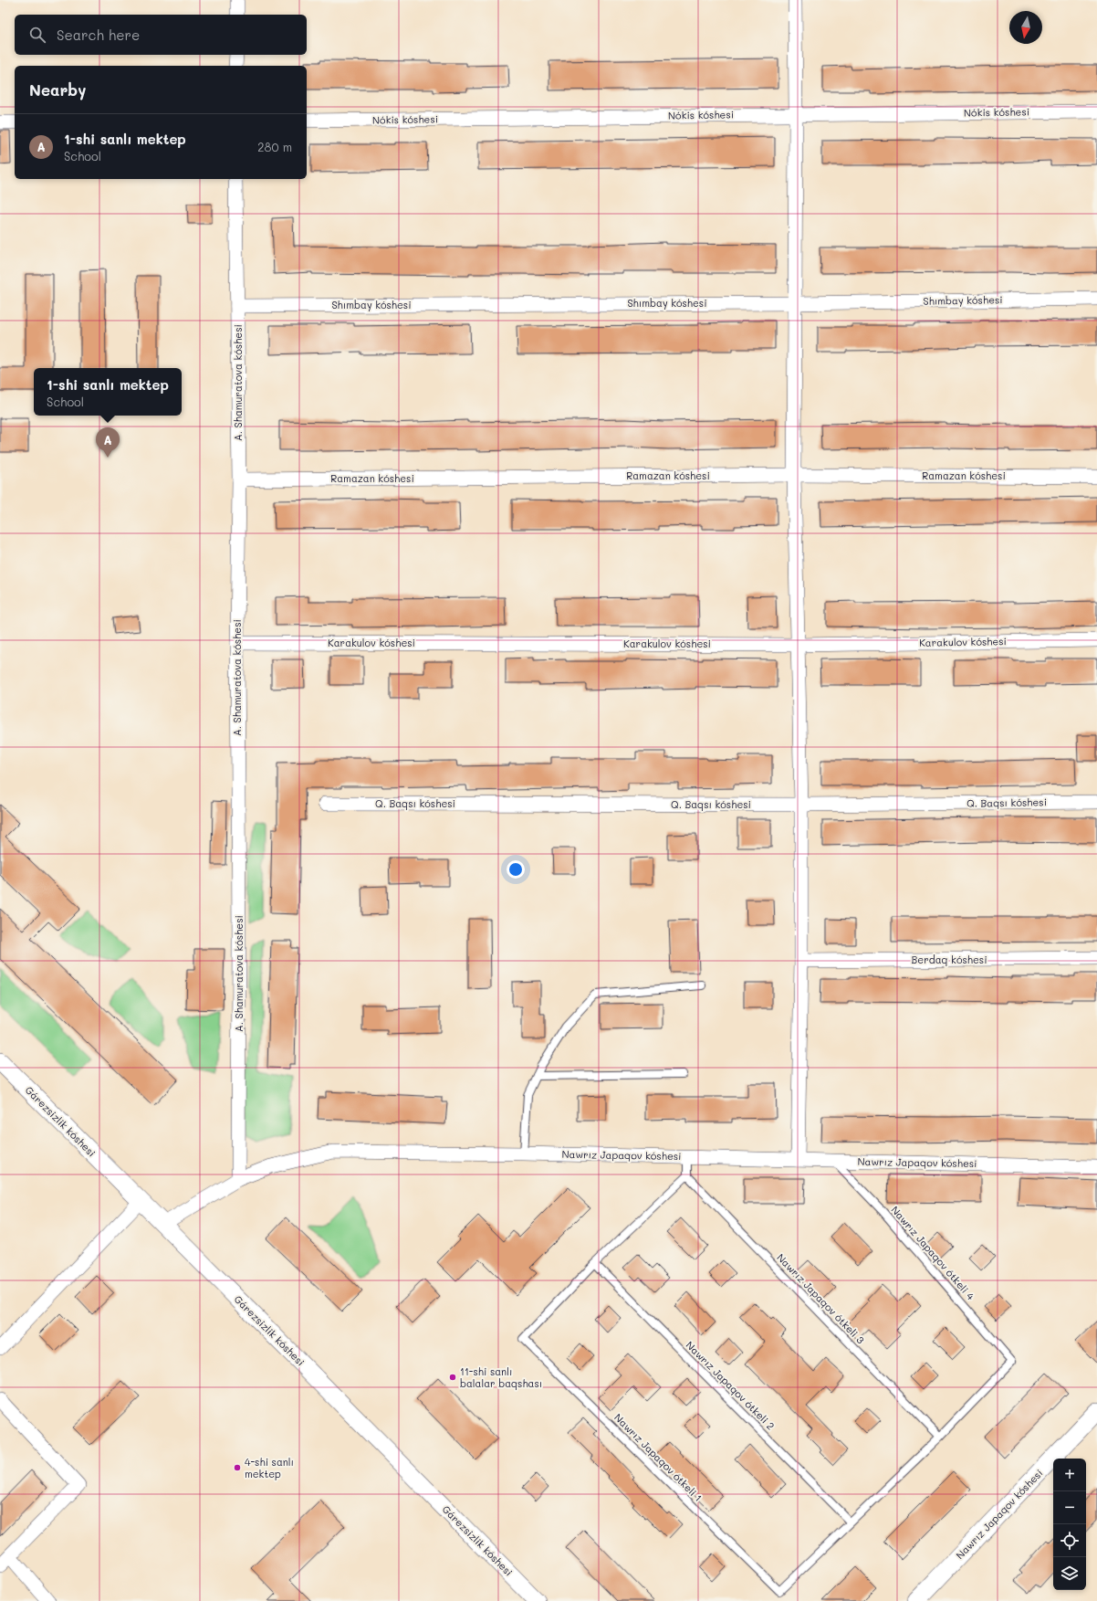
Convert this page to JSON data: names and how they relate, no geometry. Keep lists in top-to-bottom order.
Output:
{
  "streets": {
    "street": [
      "Nókis kóshesi",
      "Shımbay kóshesi",
      "A. Shamuratova kóshesi",
      "Ramazan kóshesi",
      "Karakulov kóshesi",
      "Q. Baqsı kóshesi",
      "Berdaq kóshesi",
      "Gárezsizlik kóshesi",
      "Nawrız Japaqov kóshesi"
    ],
    "lane": [
      "Nawrız Japaqov ótkeli 4",
      "Nawrız Japaqov ótkeli 3",
      "Nawrız Japaqov ótkeli 2",
      "Nawrız Japaqov ótkeli 1"
    ]
  },
  "crossings": [
    ["Shımbay kóshesi", "A. Shamuratova kóshesi"],
    ["A. Shamuratova kóshesi", "Ramazan kóshesi"],
    ["A. Shamuratova kóshesi", "Karakulov kóshesi"],
    ["A. Shamuratova kóshesi", "Nawrız Japaqov kóshesi"],
    ["Gárezsizlik kóshesi", "Nawrız Japaqov kóshesi"],
    ["Nawrız Japaqov kóshesi", "Nawrız Japaqov ótkeli 4"],
    ["Nawrız Japaqov ótkeli 4", "Nawrız Japaqov ótkeli 3"],
    ["Nawrız Japaqov ótkeli 2", "Nawrız Japaqov ótkeli 1"]
  ],
  "places": ["11-shi sanlı balalar baqshası", "4-shi sanlı mektep"],
  "north": "bottom",
  "page": {
    "search": "Search here",
    "heading": "Nearby",
    "list": [
      {
        "mark": "A",
        "name": "1-shi sanlı mektep",
        "note": "School",
        "value": "280 m"
      }
    ],
    "popup": ["1-shi sanlı mektep", "School"],
    "pins": "A",
    "map_buttons": ["+", "−"]
  }
}
